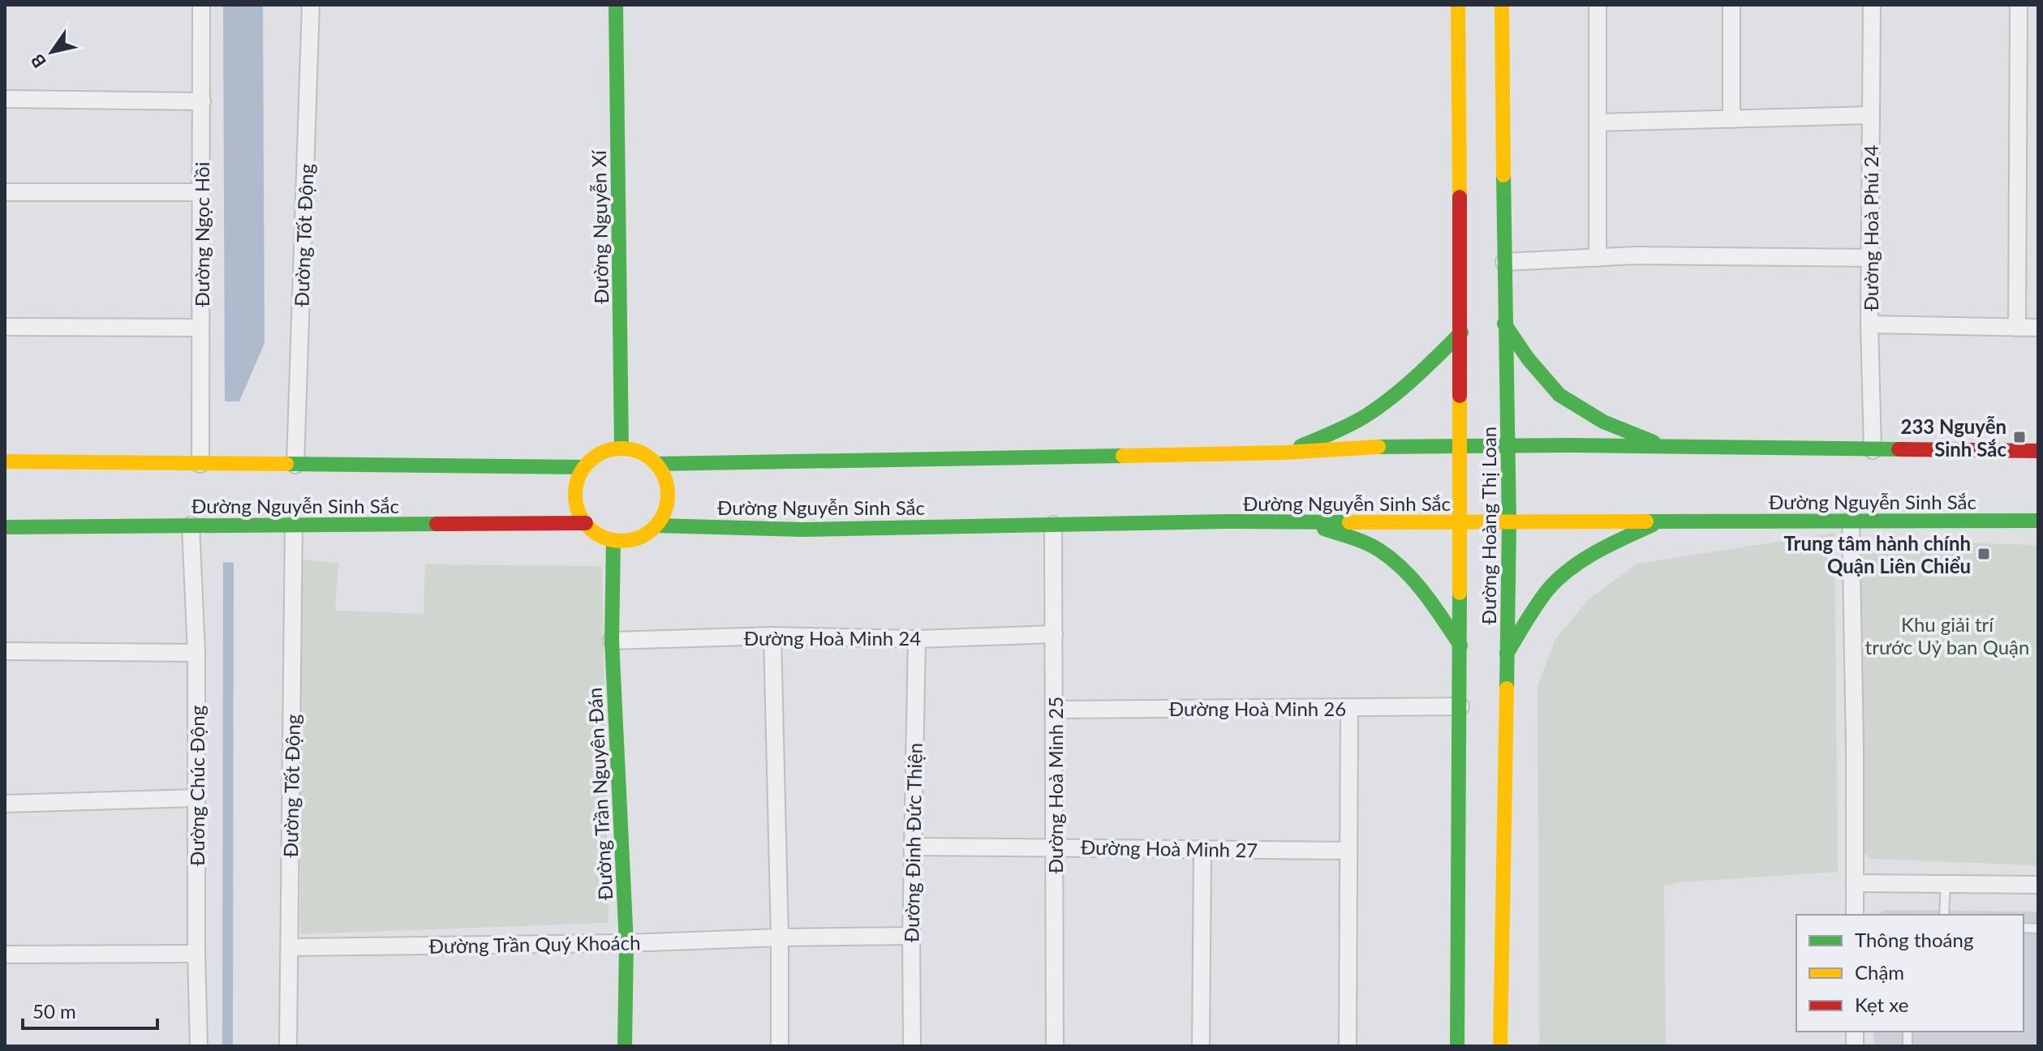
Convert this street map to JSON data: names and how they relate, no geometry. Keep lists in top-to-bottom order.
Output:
{
  "streets": {
    "main road": [
      "Đường Nguyễn Xí",
      "Đường Nguyễn Sinh Sắc",
      "Đường Hoàng Thị Loan",
      "Đường Trần Nguyên Đán"
    ],
    "street": [
      "Đường Hoà Phú 24",
      "Đường Ngọc Hồi",
      "Đường Tốt Động",
      "Đường Hoà Minh 24",
      "Đường Hoà Minh 26",
      "Đường Hoà Minh 25",
      "Đường Chúc Động",
      "Đường Đinh Đức Thiện",
      "Đường Hoà Minh 27",
      "Đường Trần Quý Khoách"
    ]
  },
  "crossings": [
    ["Đường Nguyễn Xí", "Đường Nguyễn Sinh Sắc"],
    ["Đường Nguyễn Xí", "Đường Trần Nguyên Đán"],
    ["Đường Ngọc Hồi", "Đường Nguyễn Sinh Sắc"],
    ["Đường Tốt Động", "Đường Nguyễn Sinh Sắc"],
    ["Đường Tốt Động", "Đường Trần Quý Khoách"],
    ["Đường Nguyễn Sinh Sắc", "Đường Hoàng Thị Loan"],
    ["Đường Nguyễn Sinh Sắc", "Đường Hoà Minh 25"],
    ["Đường Nguyễn Sinh Sắc", "Đường Chúc Động"],
    ["Đường Nguyễn Sinh Sắc", "Đường Trần Nguyên Đán"],
    ["Đường Hoàng Thị Loan", "Đường Hoà Minh 26"],
    ["Đường Hoà Minh 24", "Đường Hoà Minh 25"],
    ["Đường Hoà Minh 24", "Đường Trần Nguyên Đán"],
    ["Đường Hoà Minh 24", "Đường Đinh Đức Thiện"],
    ["Đường Hoà Minh 26", "Đường Hoà Minh 25"],
    ["Đường Hoà Minh 25", "Đường Hoà Minh 27"],
    ["Đường Trần Nguyên Đán", "Đường Trần Quý Khoách"],
    ["Đường Đinh Đức Thiện", "Đường Hoà Minh 27"],
    ["Đường Đinh Đức Thiện", "Đường Trần Quý Khoách"]
  ],
  "parks": ["Khu giải trí trước Uỷ ban Quận"],
  "places": {
    "transit": ["233 Nguyễn Sinh Sắc", "Trung tâm hành chính Quận Liên Chiểu"]
  },
  "legend": ["Thông thoáng", "Chậm", "Kẹt xe"],
  "scale_bar": "50 m",
  "north": "bottom left"
}
